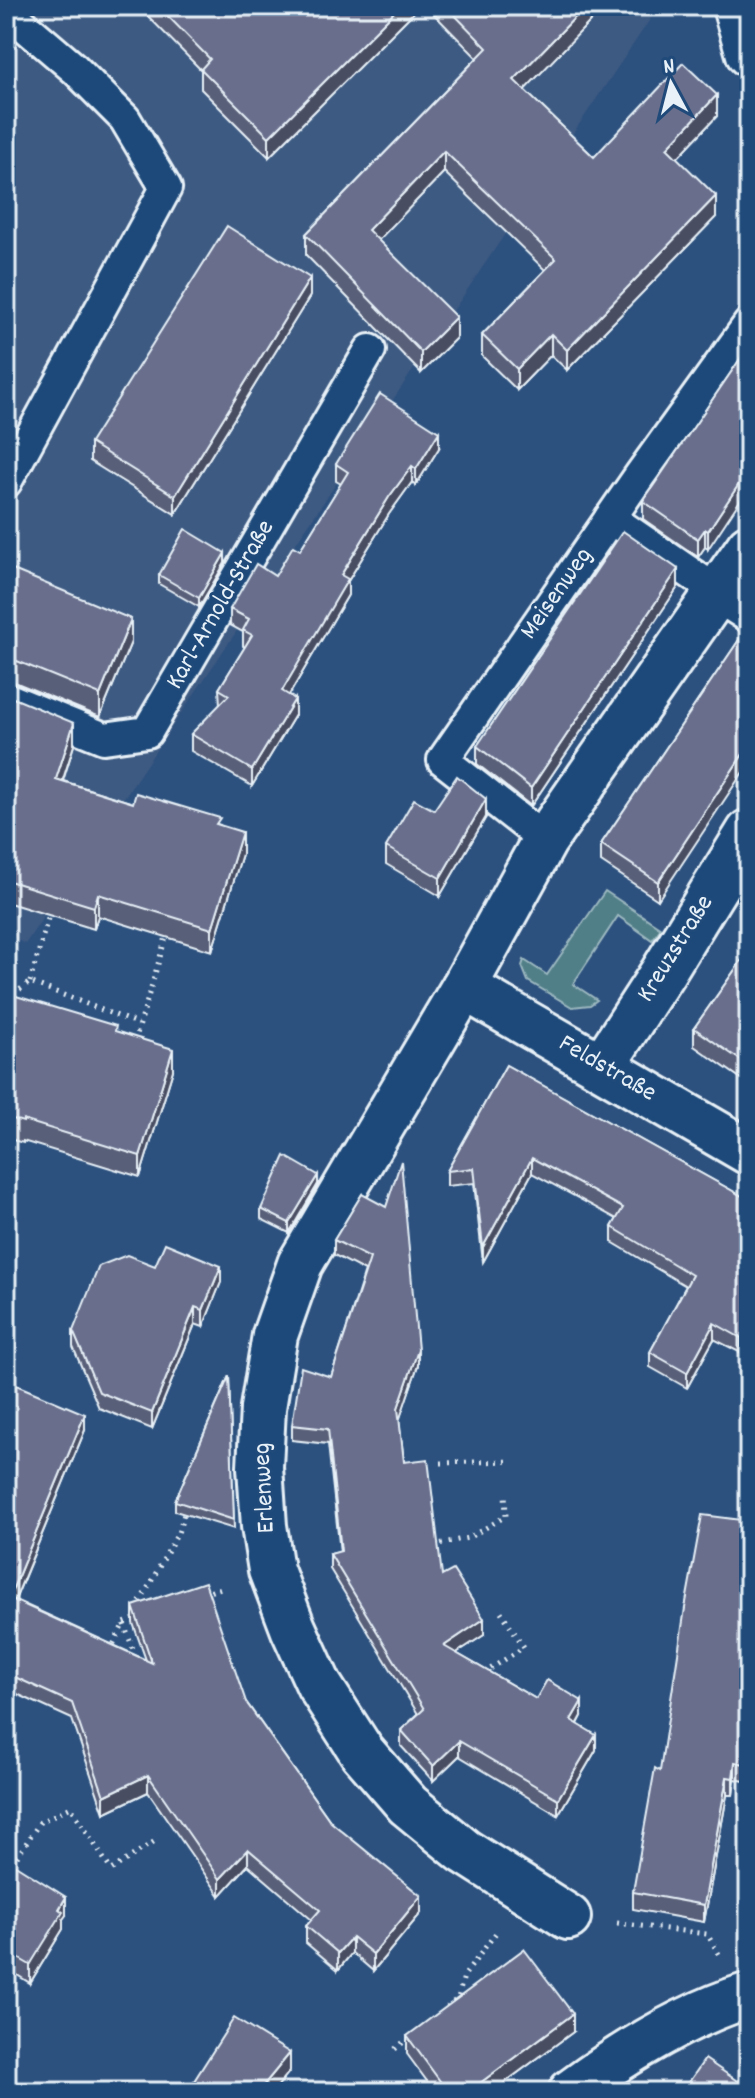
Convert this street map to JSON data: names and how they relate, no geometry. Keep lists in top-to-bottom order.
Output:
{
  "streets": {
    "street": ["Kreuzstraße", "Feldstraße", "Erlenweg"],
    "lane": ["Meisenweg", "Karl-Arnold-Straße"]
  },
  "crossings": [
    ["Kreuzstraße", "Feldstraße"],
    ["Feldstraße", "Erlenweg"]
  ],
  "north": "top"
}
